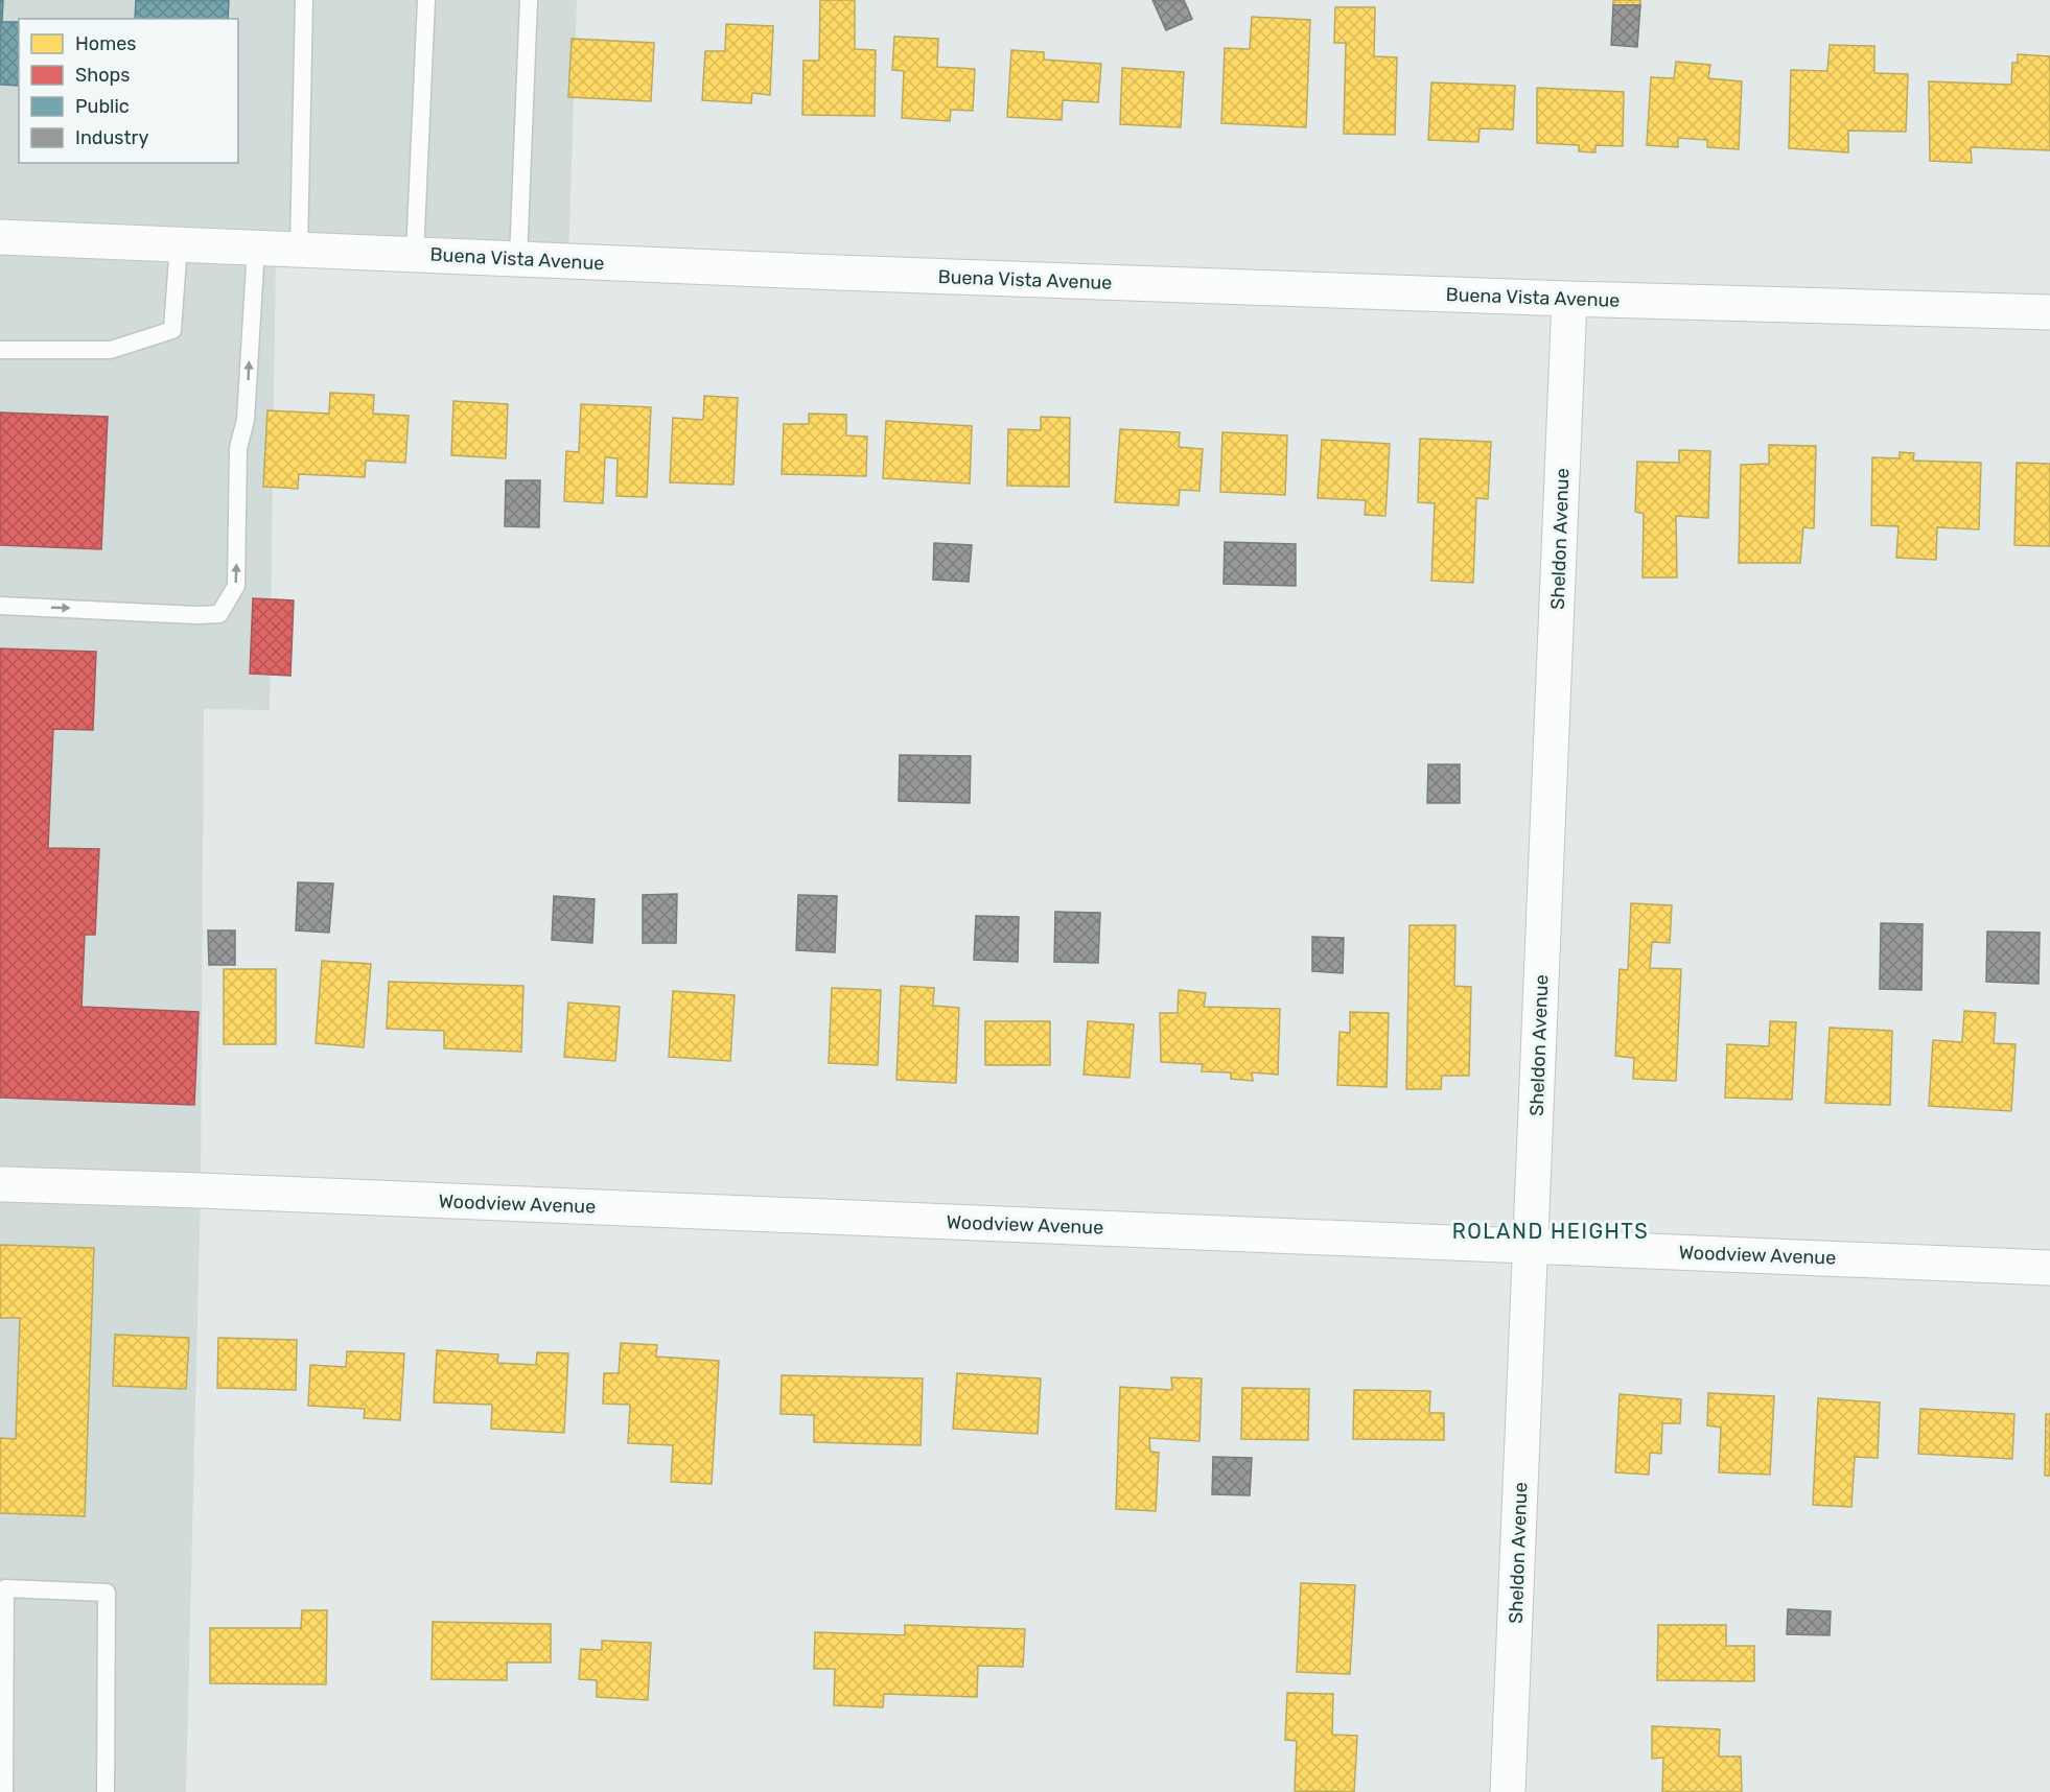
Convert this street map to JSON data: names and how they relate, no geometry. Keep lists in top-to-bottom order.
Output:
{
  "streets": {
    "street": ["Buena Vista Avenue", "Sheldon Avenue", "Woodview Avenue"]
  },
  "crossings": [
    ["Buena Vista Avenue", "Sheldon Avenue"],
    ["Sheldon Avenue", "Woodview Avenue"]
  ],
  "districts": ["ROLAND HEIGHTS"],
  "legend": [
    "Homes",
    "Shops",
    "Public",
    "Industry"
  ]
}
